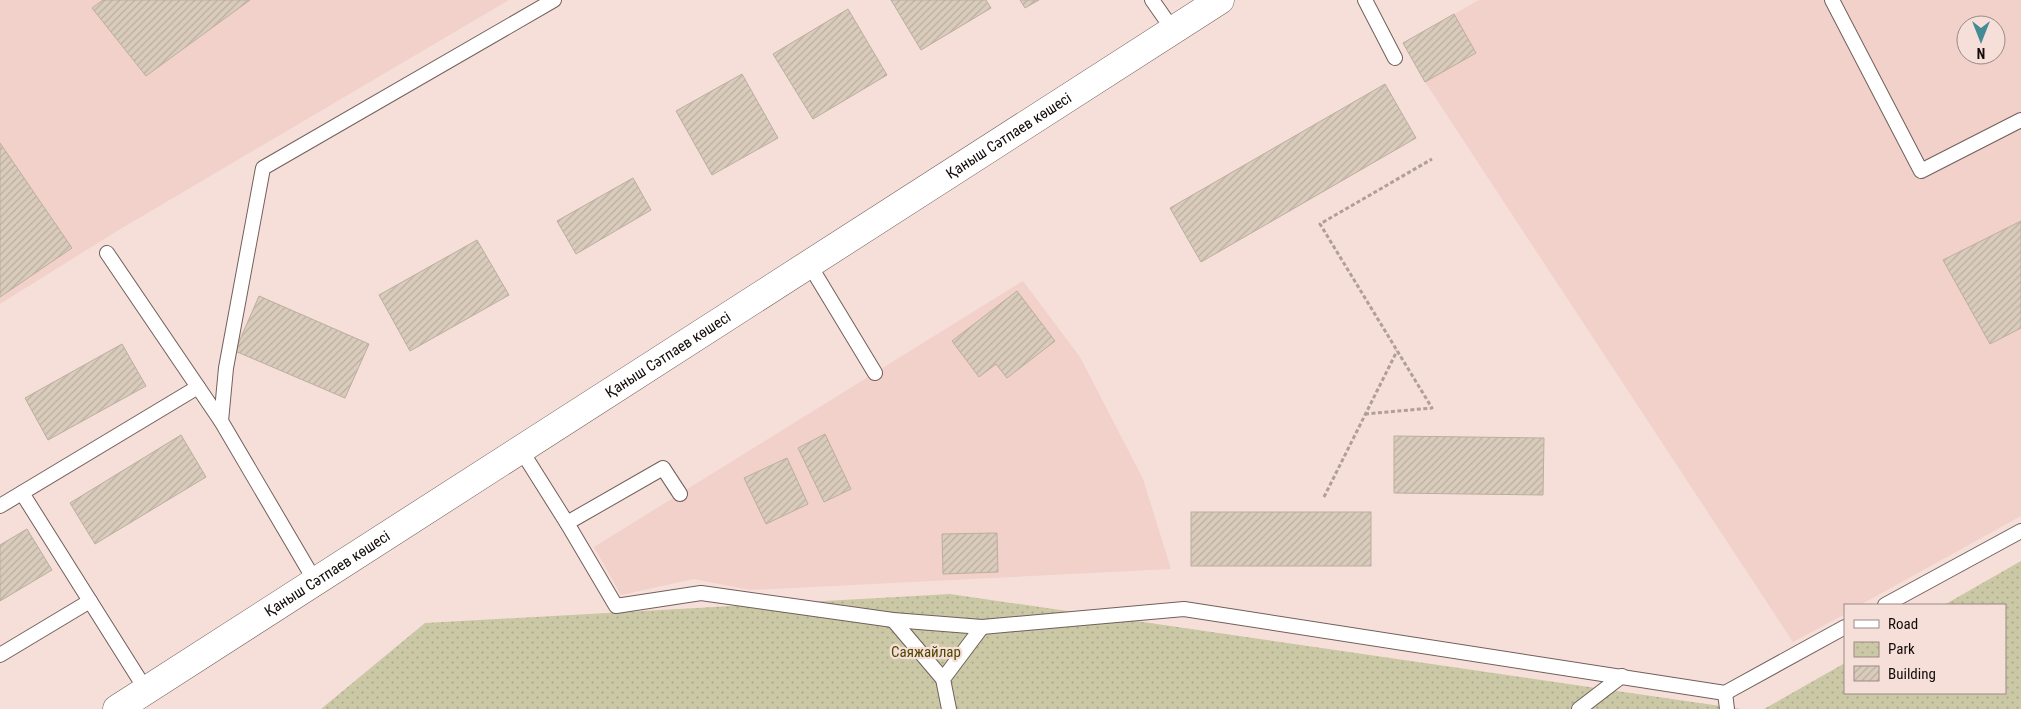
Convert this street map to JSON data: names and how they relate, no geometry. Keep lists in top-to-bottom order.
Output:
{
  "streets": {
    "street": ["Қаныш Сәтпаев көшесі"]
  },
  "parks": ["Саяжайлар"],
  "legend": ["Road", "Park", "Building"],
  "north": "bottom"
}
